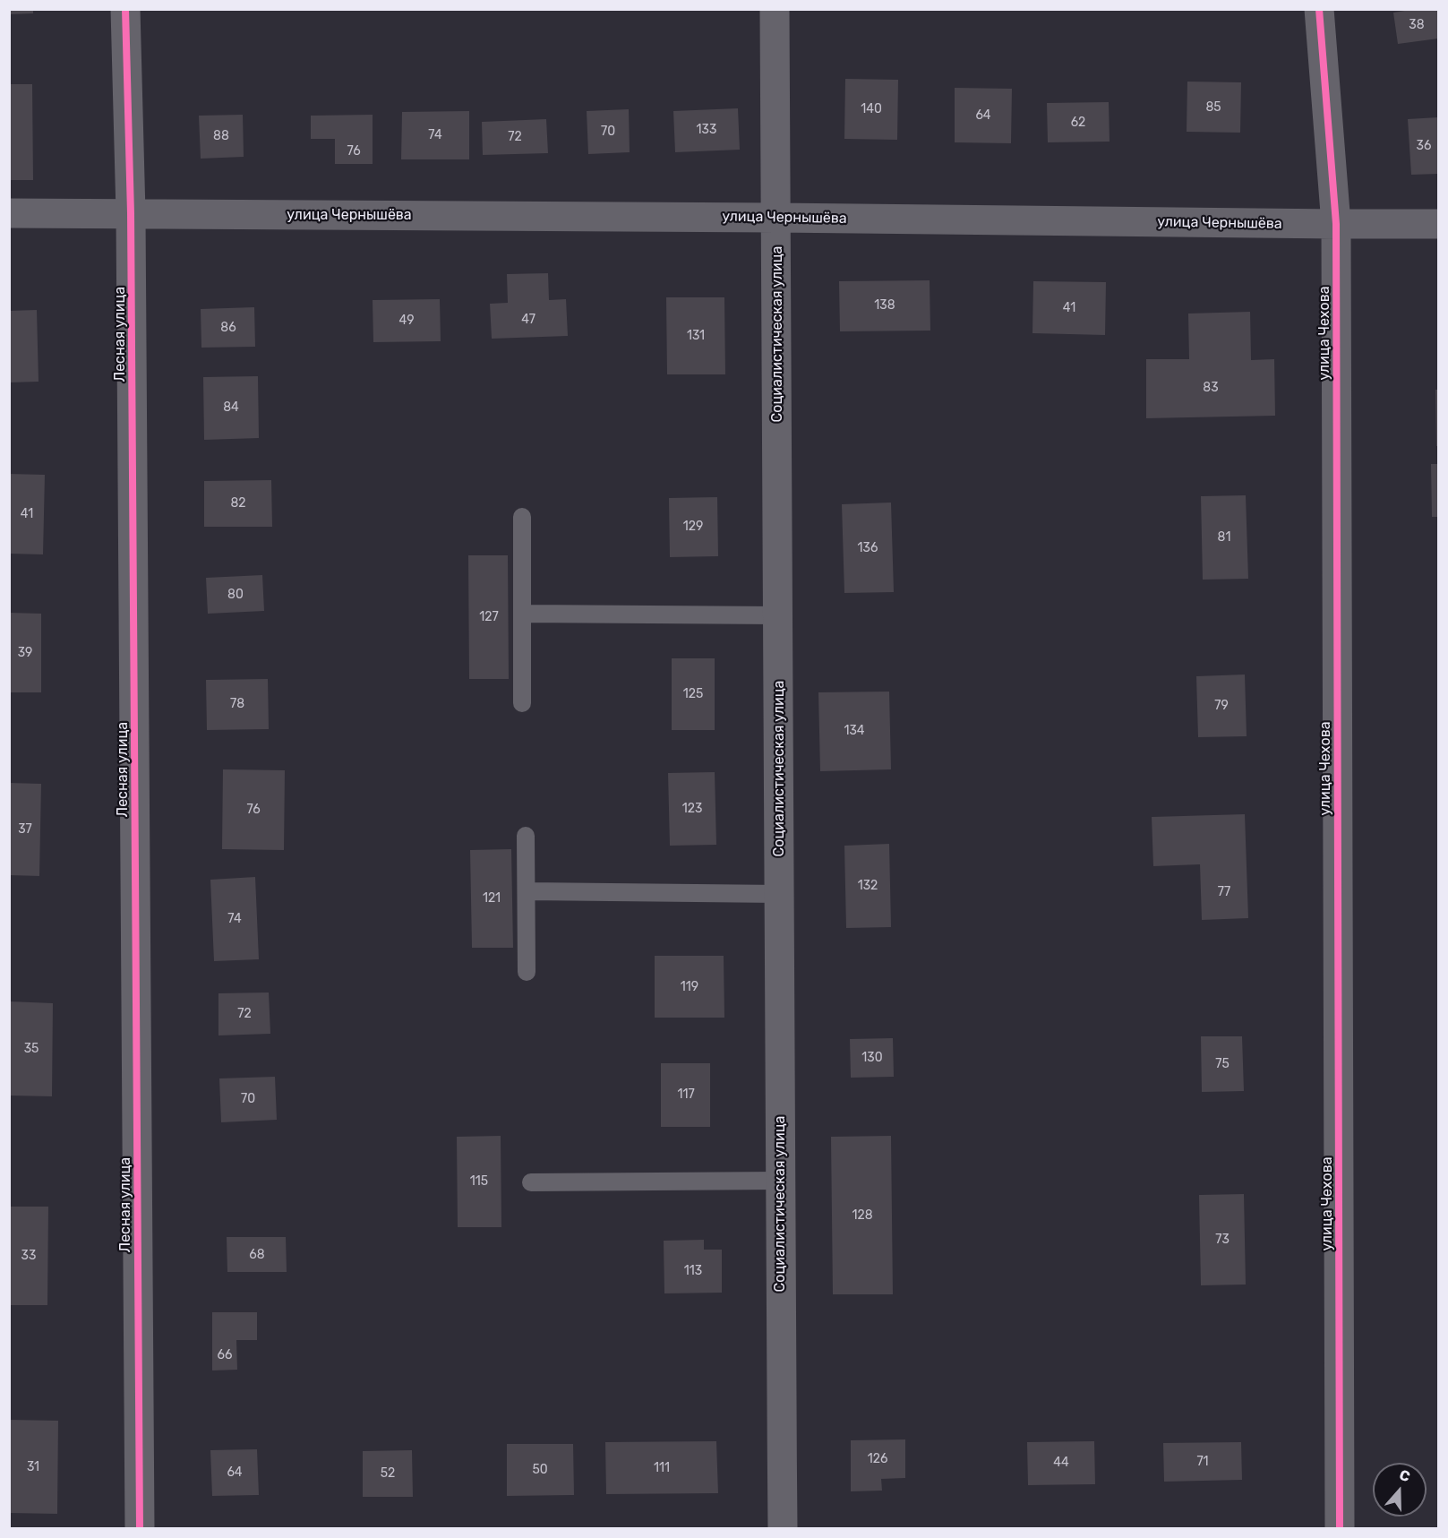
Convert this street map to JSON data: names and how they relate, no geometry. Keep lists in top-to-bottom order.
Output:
{
  "streets": {
    "street": [
      "улица Чернышёва",
      "улица Чехова",
      "Лесная улица",
      "Социалистическая улица"
    ]
  },
  "crossings": [
    ["улица Чернышёва", "улица Чехова"],
    ["улица Чернышёва", "Лесная улица"],
    ["улица Чернышёва", "Социалистическая улица"]
  ],
  "house_numbers": [
    "38",
    "85",
    "140",
    "64",
    "62",
    "133",
    "70",
    "74",
    "88",
    "72",
    "36",
    "76",
    "138",
    "41",
    "47",
    "49",
    "86",
    "131",
    "83",
    "84",
    "82",
    "41",
    "129",
    "81",
    "136",
    "80",
    "127",
    "39",
    "125",
    "78",
    "79",
    "134",
    "123",
    "76",
    "37",
    "132",
    "77",
    "121",
    "74",
    "119",
    "72",
    "35",
    "130",
    "75",
    "117",
    "70",
    "115",
    "128",
    "73",
    "68",
    "33",
    "113",
    "66",
    "126",
    "71",
    "44",
    "31",
    "111",
    "50",
    "64",
    "52"
  ],
  "north": "top"
}
